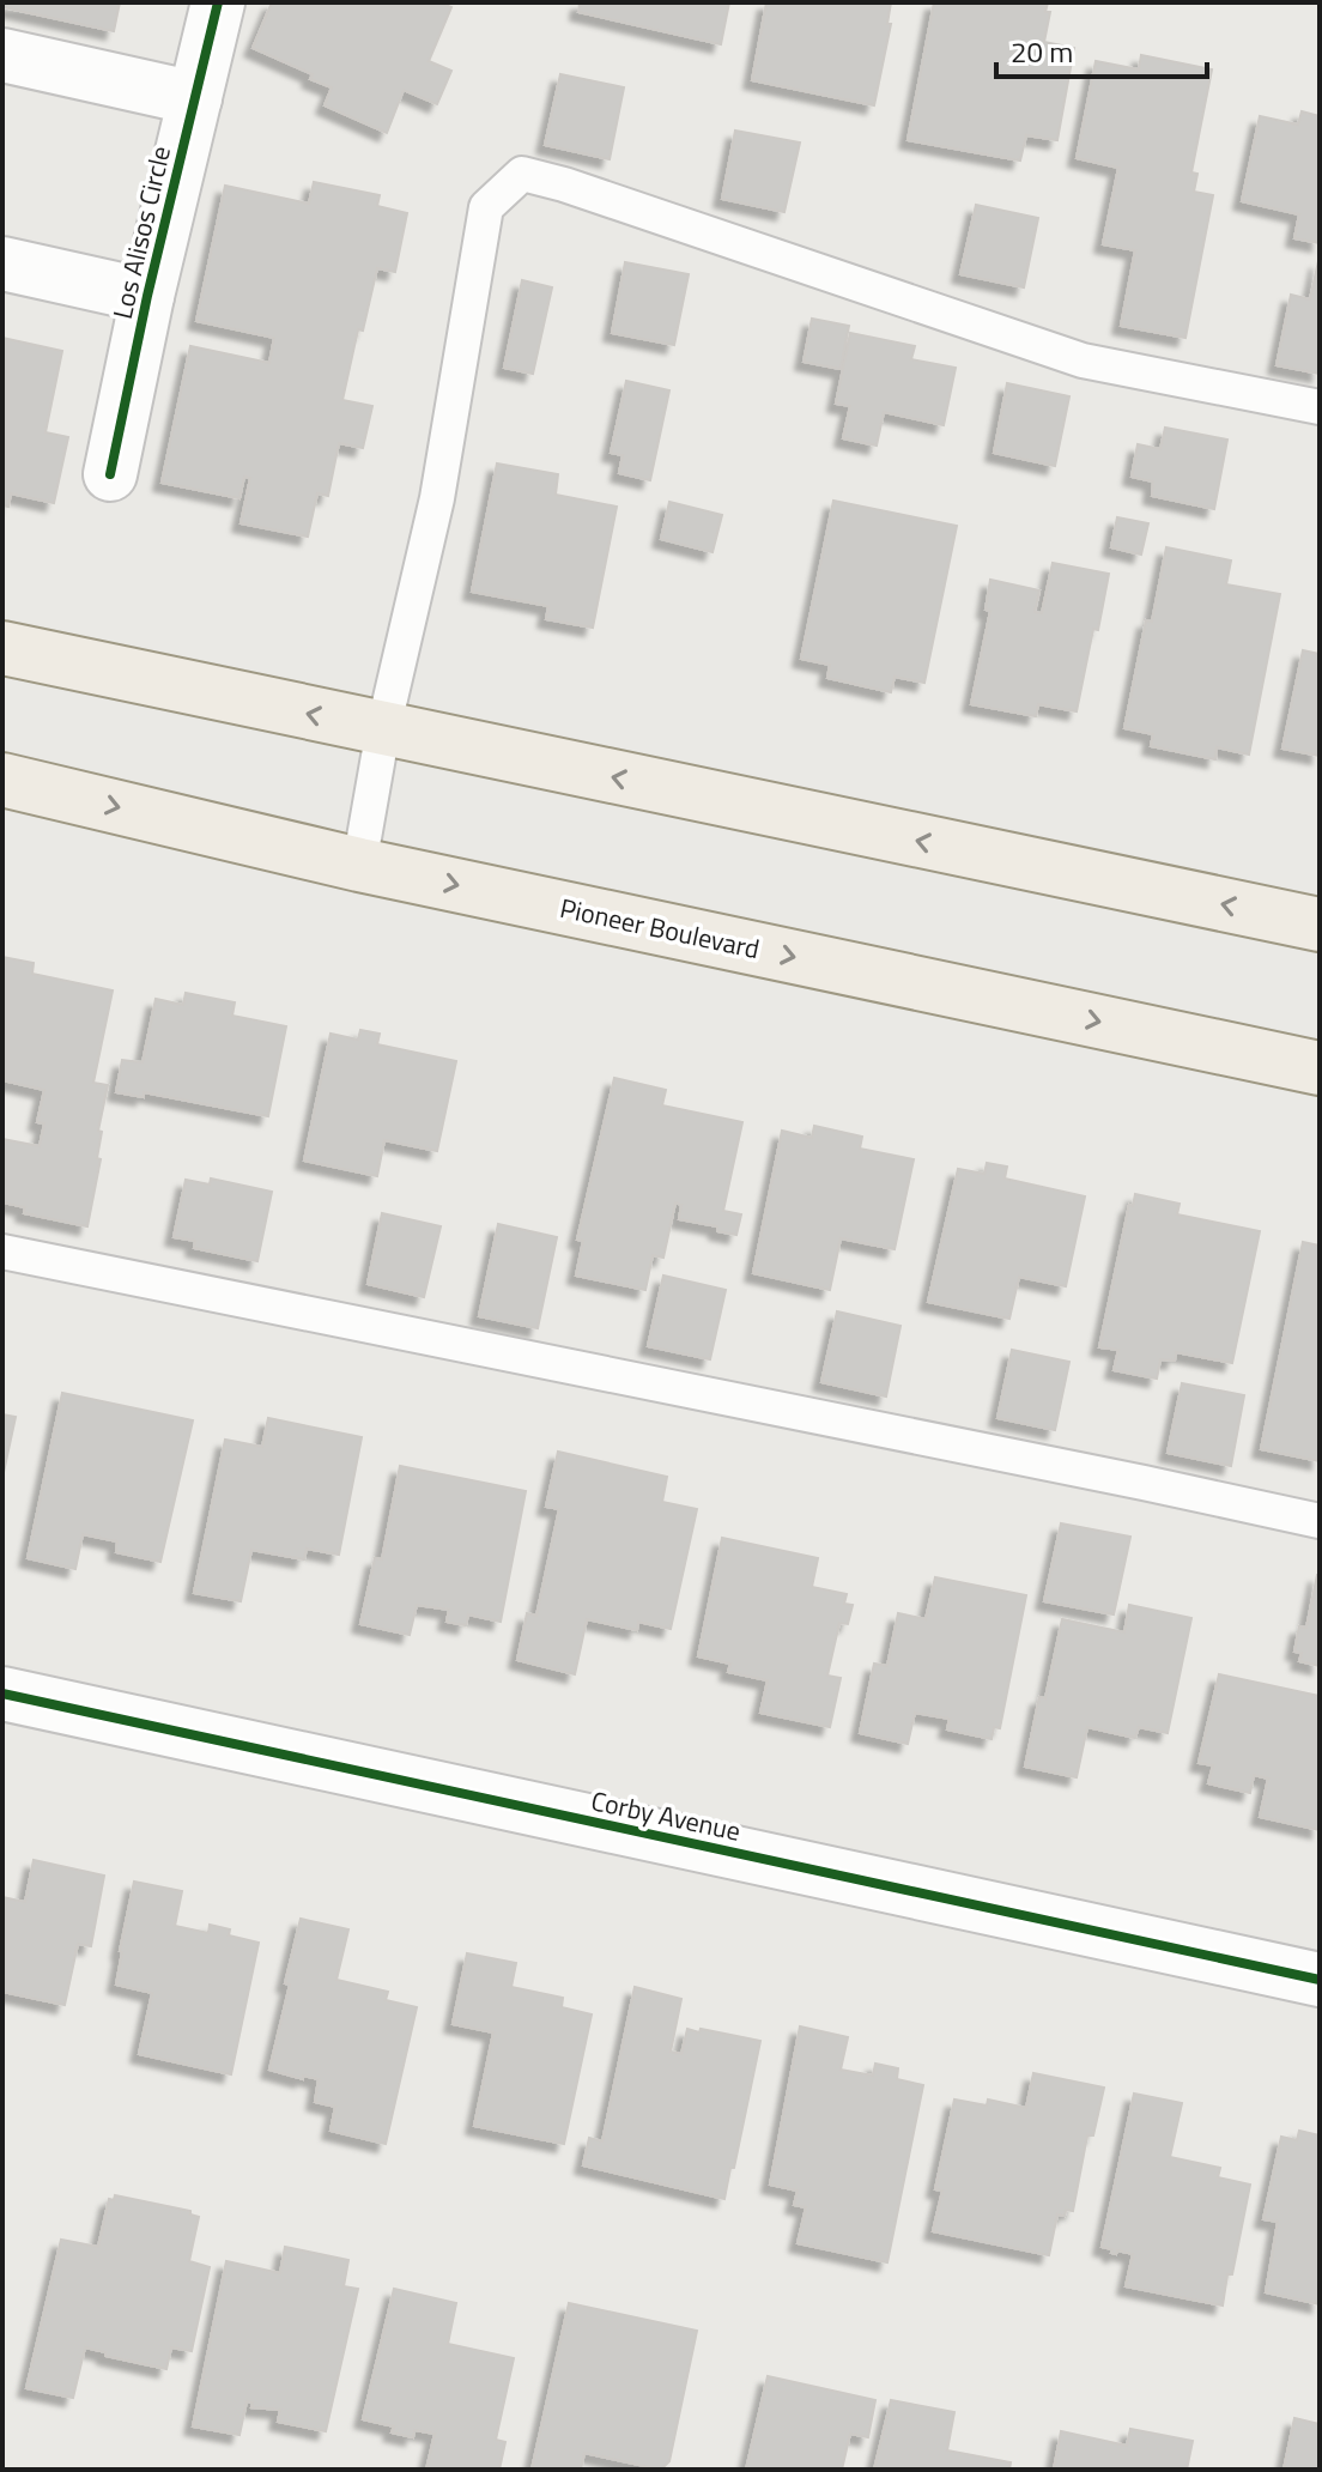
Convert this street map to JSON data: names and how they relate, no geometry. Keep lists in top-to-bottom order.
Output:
{
  "streets": {
    "main road": ["Pioneer Boulevard"],
    "street": ["Los Alisos Circle", "Corby Avenue"]
  },
  "scale_bar": "20 m"
}
